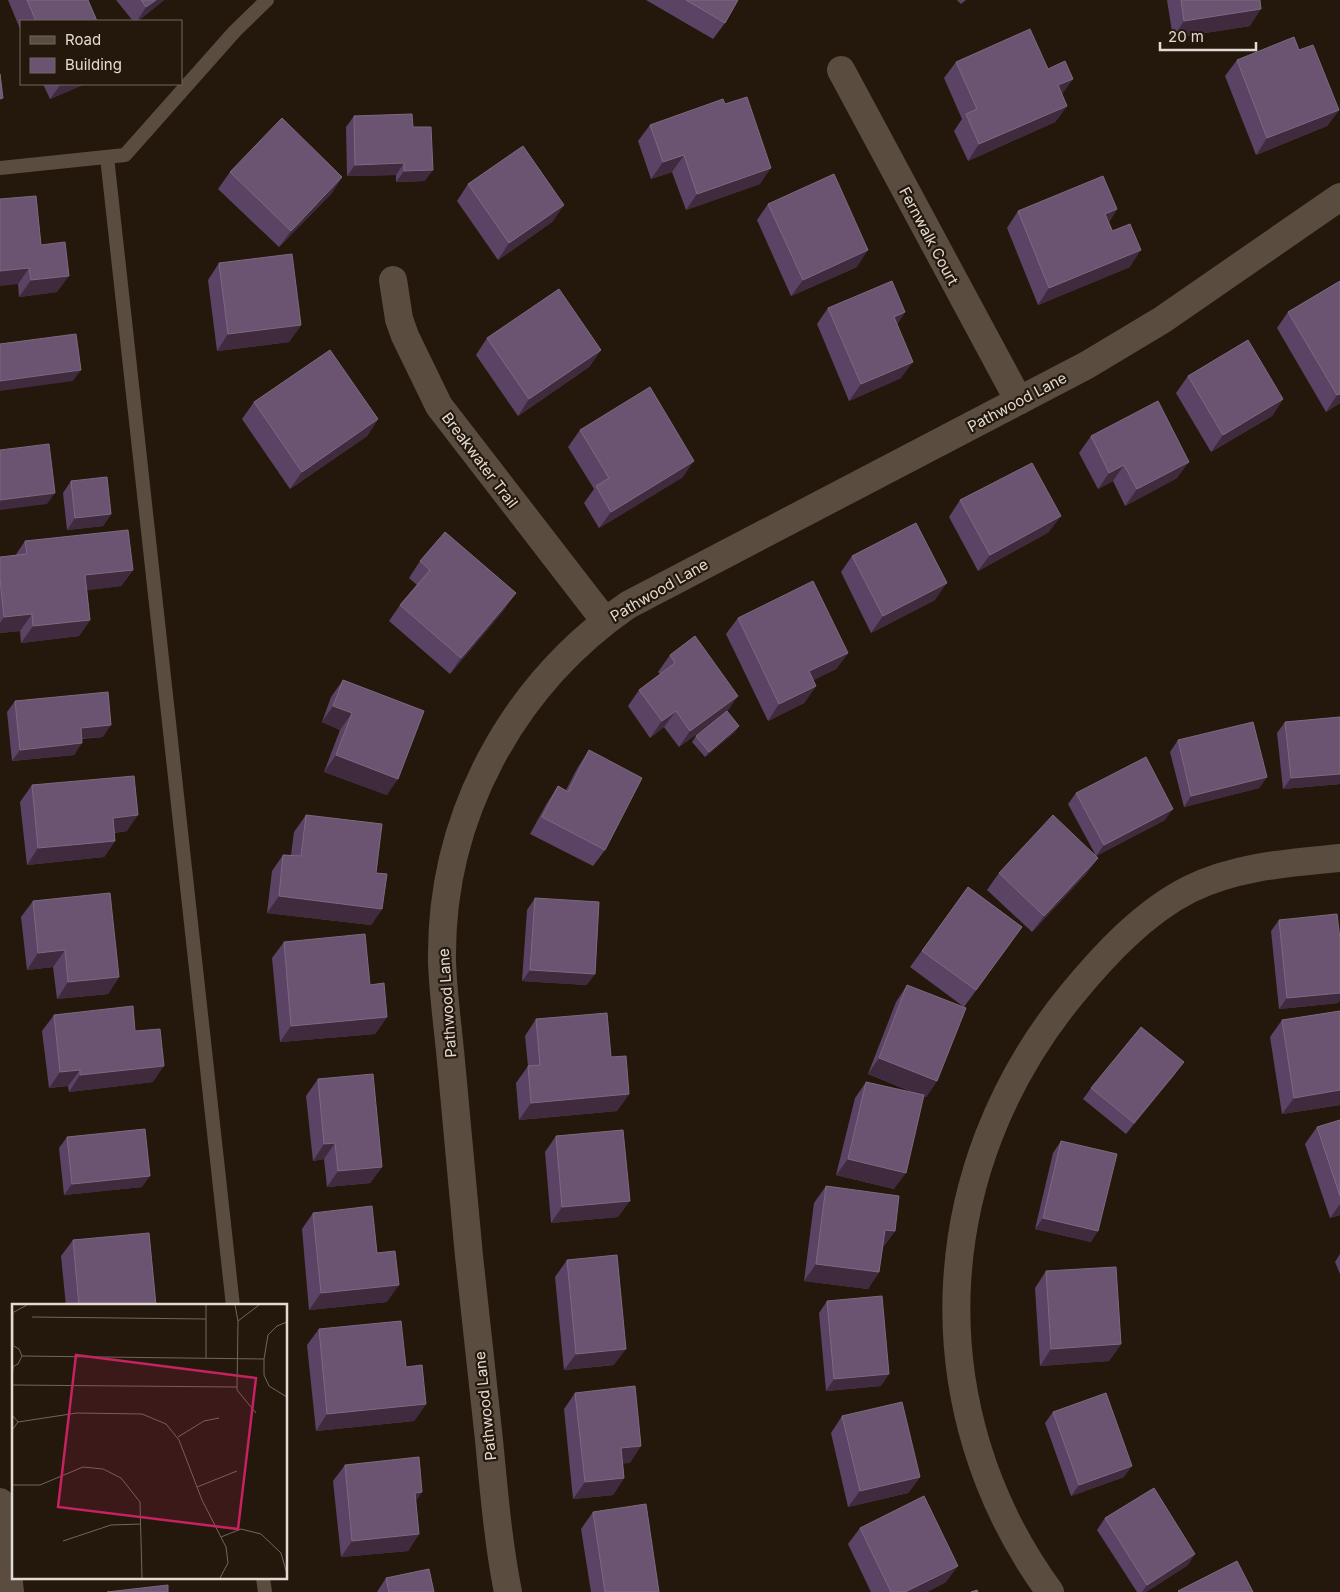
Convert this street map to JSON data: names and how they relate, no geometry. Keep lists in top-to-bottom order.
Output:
{
  "streets": {
    "street": ["Fernwalk Court", "Pathwood Lane", "Breakwater Trail"]
  },
  "crossings": [
    ["Fernwalk Court", "Pathwood Lane"],
    ["Pathwood Lane", "Breakwater Trail"]
  ],
  "legend": ["Road", "Building"],
  "scale_bar": "20 m"
}
